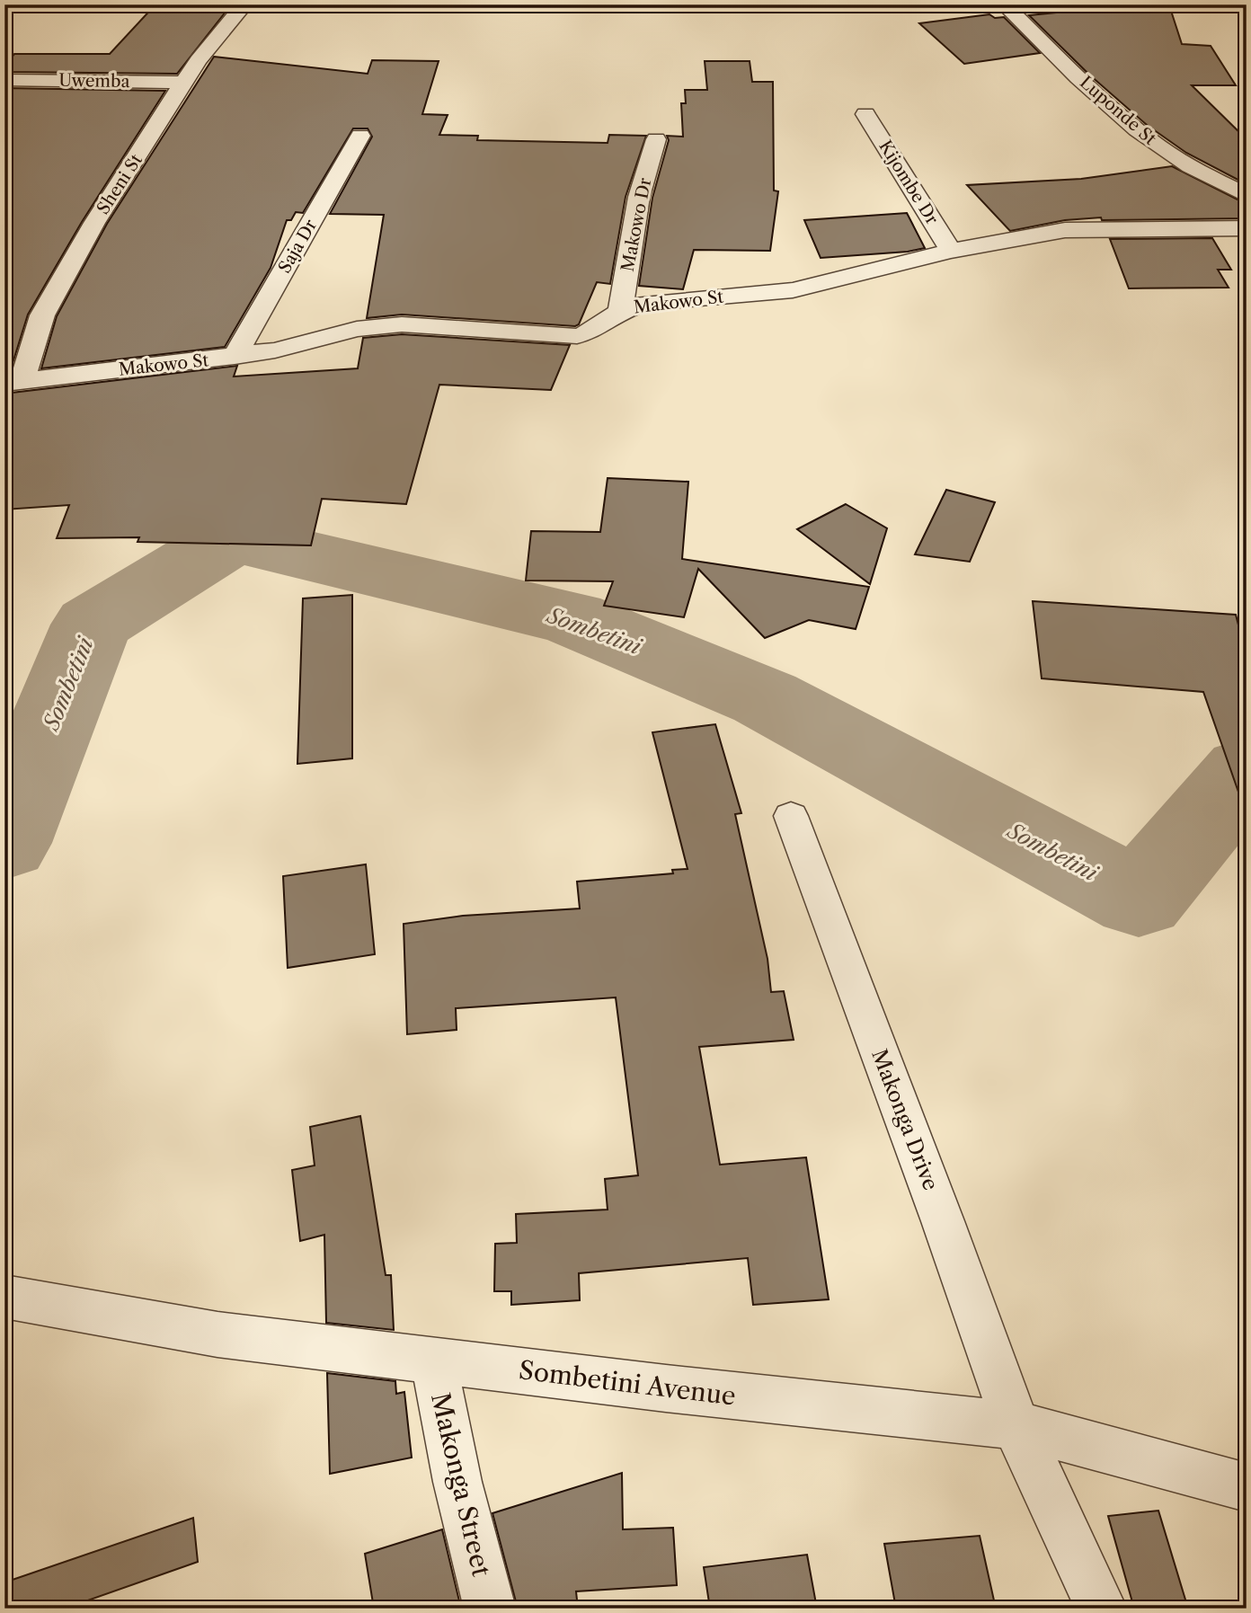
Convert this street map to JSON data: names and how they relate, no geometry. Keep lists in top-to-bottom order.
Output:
{
  "streets": {
    "street": [
      "Uwemba",
      "Luponde St",
      "Kijombe Dr",
      "Sheni St",
      "Makowo Dr",
      "Saja Dr",
      "Makowo St",
      "Makonga Drive",
      "Sombetini Avenue",
      "Makonga Street"
    ]
  },
  "crossings": [
    ["Uwemba", "Sheni St"],
    ["Kijombe Dr", "Makowo St"],
    ["Sheni St", "Makowo St"],
    ["Makowo Dr", "Makowo St"],
    ["Saja Dr", "Makowo St"],
    ["Makonga Drive", "Sombetini Avenue"],
    ["Sombetini Avenue", "Makonga Street"]
  ],
  "water": ["Sombetini"]
}
